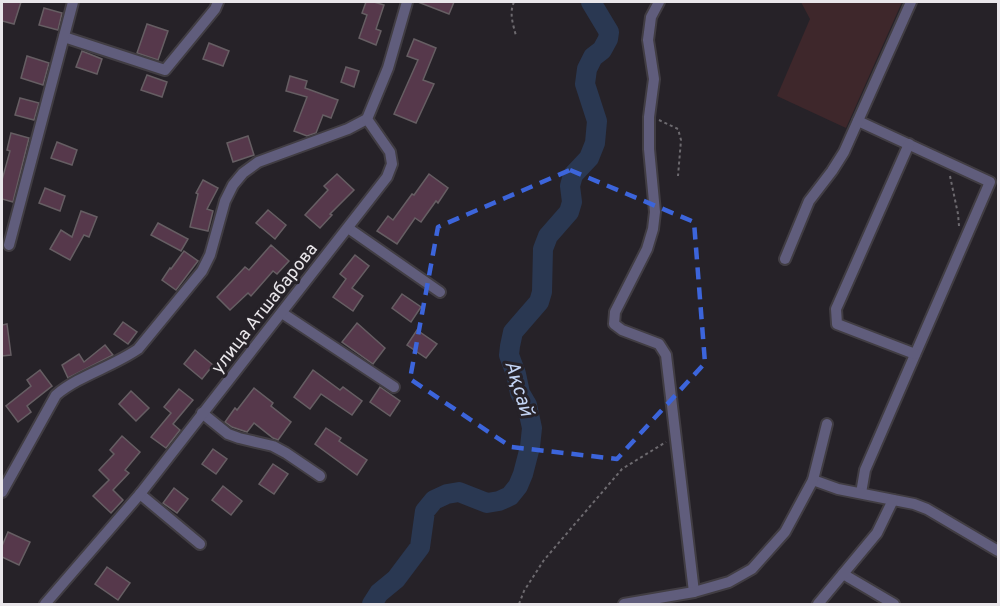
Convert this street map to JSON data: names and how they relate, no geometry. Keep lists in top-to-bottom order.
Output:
{
  "streets": {
    "street": ["улица Атшабарова"]
  },
  "water": ["Ақсай"]
}
